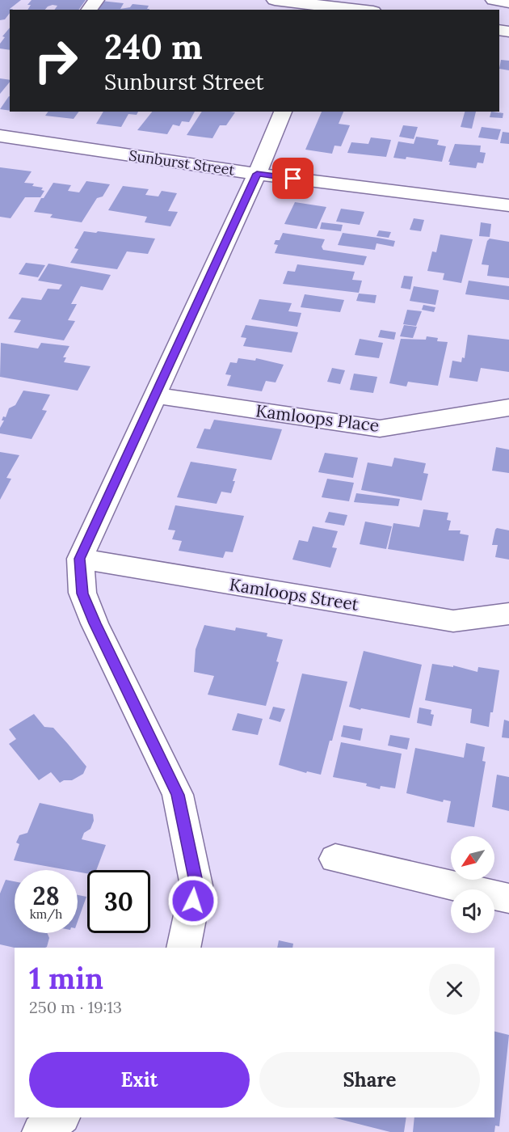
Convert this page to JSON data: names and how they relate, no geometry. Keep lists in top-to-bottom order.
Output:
{
  "streets": {
    "street": ["Sunburst Street", "Kamloops Place", "Kamloops Street"]
  },
  "north": "bottom left",
  "page": {
    "turn": ["240 m", "Sunburst Street"],
    "speed": "28 km/h",
    "limit": "30",
    "heading": ["1 min", "250 m · 19:13"],
    "buttons": ["Exit", "Share"]
  }
}
